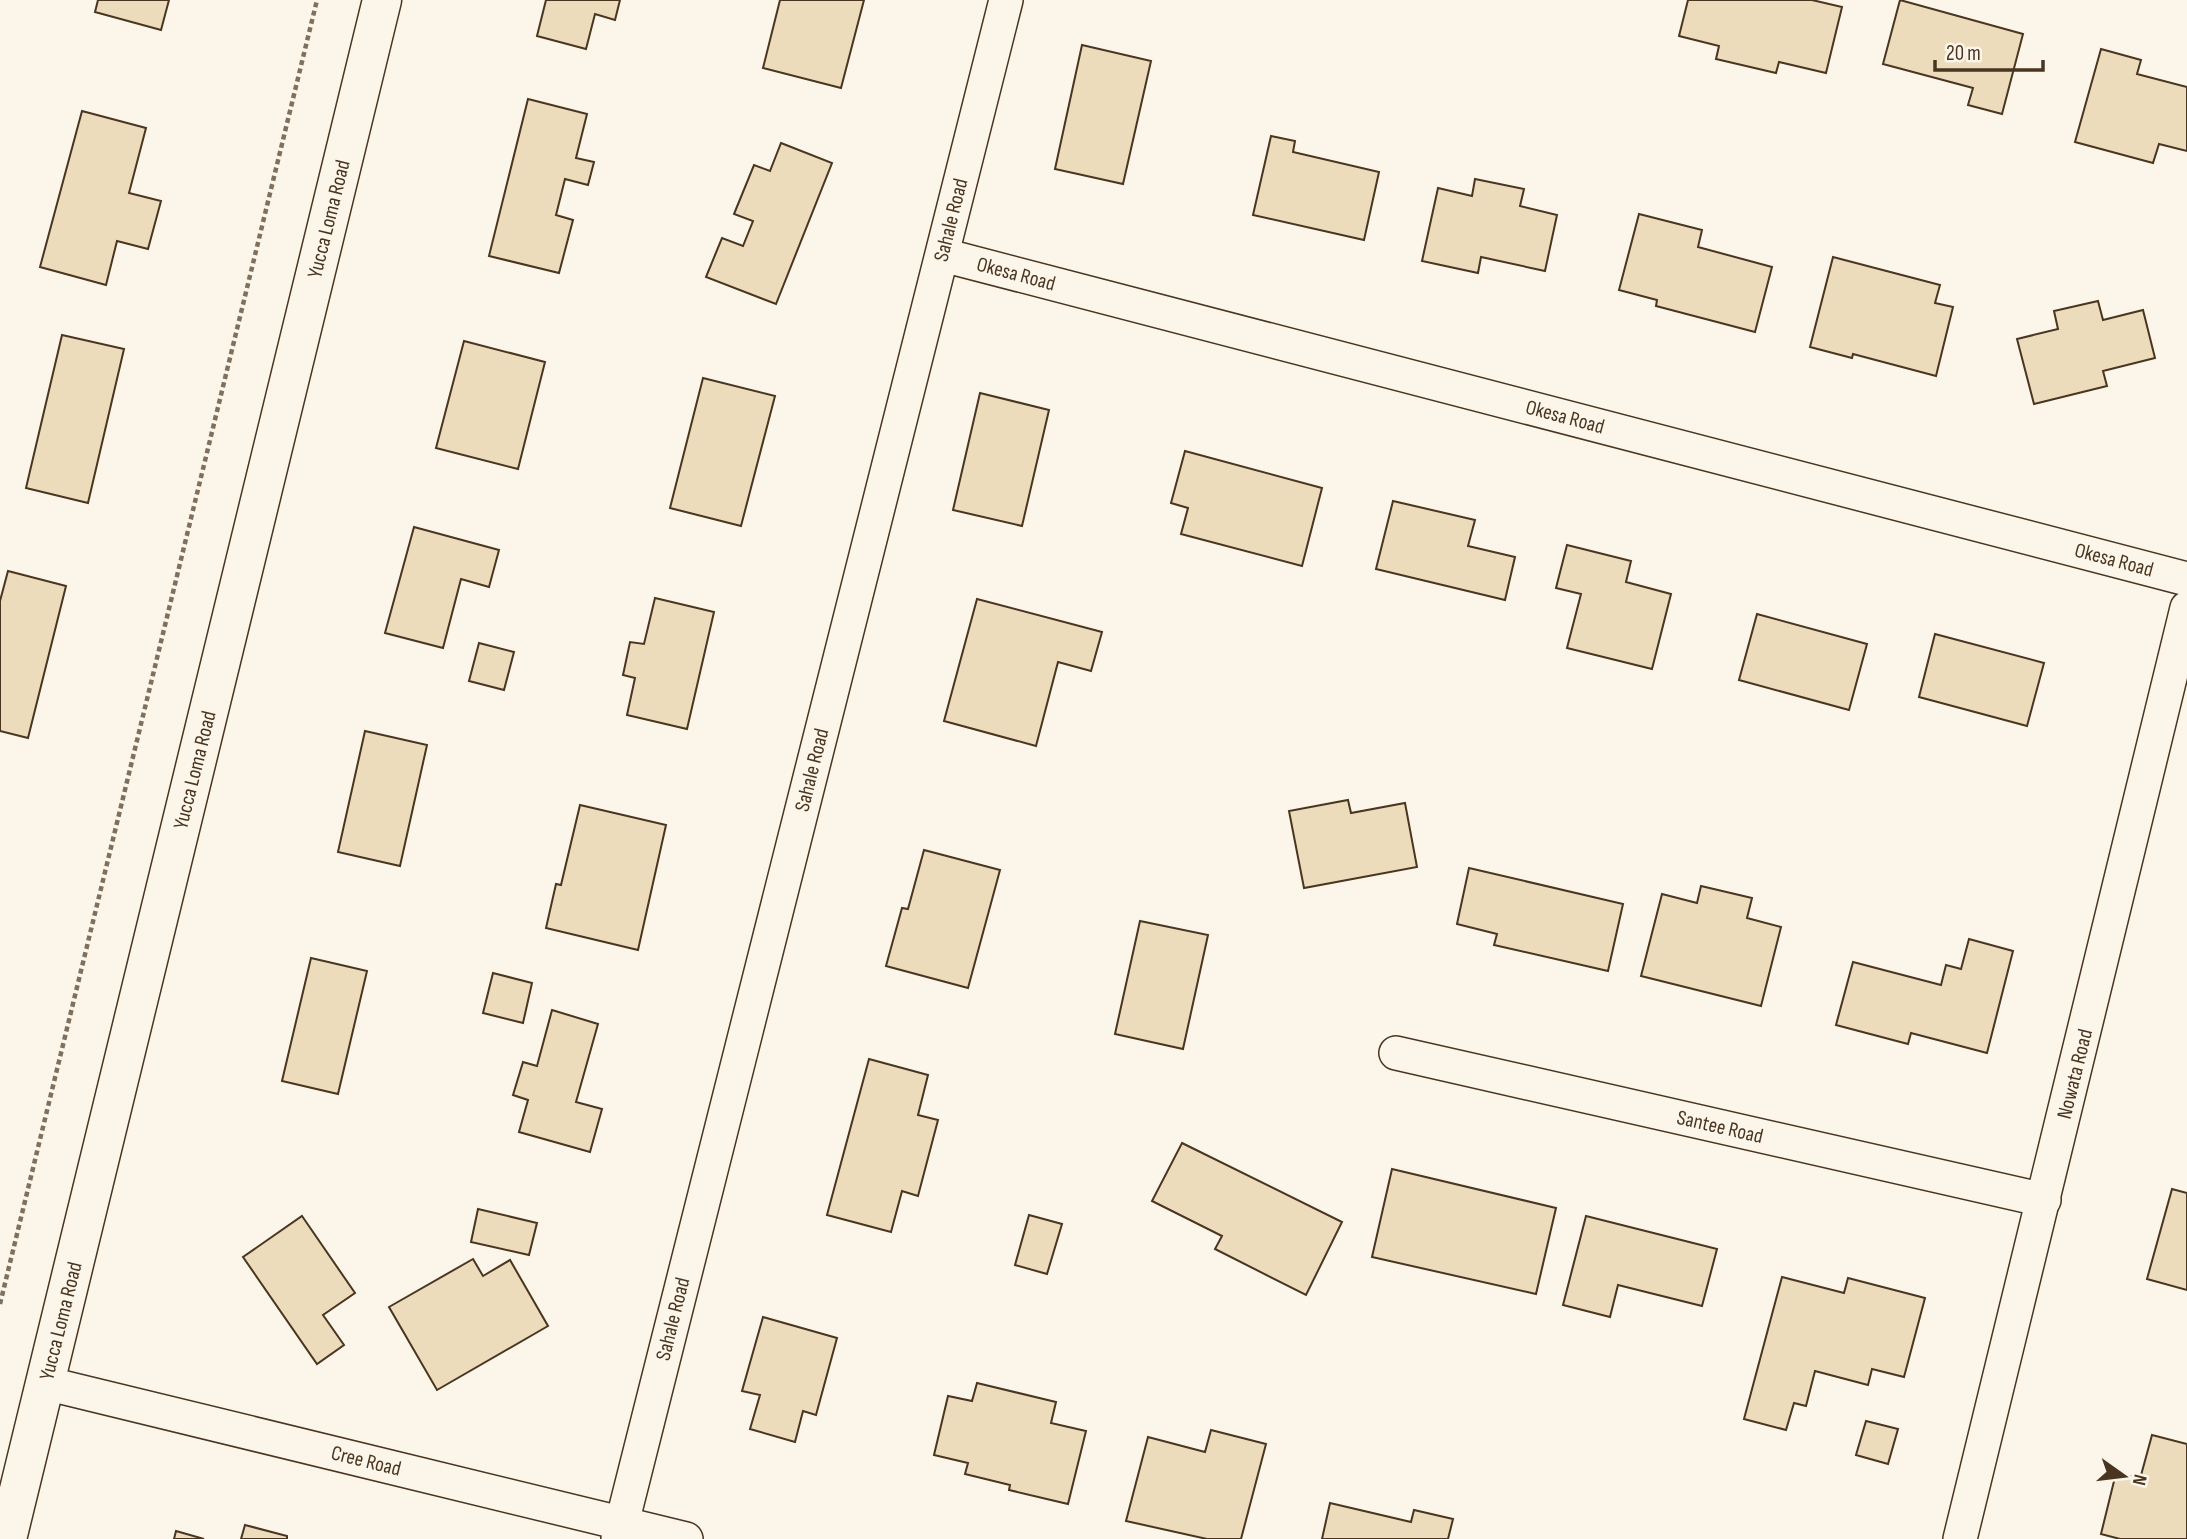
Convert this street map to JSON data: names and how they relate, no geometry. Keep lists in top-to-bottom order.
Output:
{
  "streets": {
    "main road": ["Yucca Loma Road"],
    "street": [
      "Sahale Road",
      "Okesa Road",
      "Nowata Road",
      "Santee Road",
      "Cree Road"
    ]
  },
  "crossings": [
    ["Yucca Loma Road", "Cree Road"],
    ["Sahale Road", "Okesa Road"],
    ["Sahale Road", "Cree Road"],
    ["Nowata Road", "Santee Road"]
  ],
  "scale_bar": "20 m",
  "north": "right"
}
